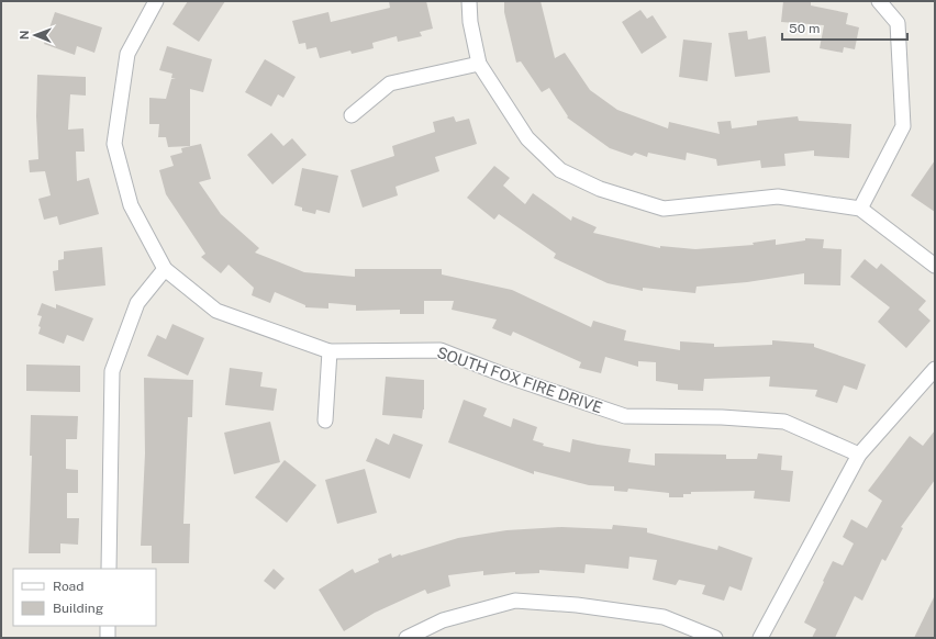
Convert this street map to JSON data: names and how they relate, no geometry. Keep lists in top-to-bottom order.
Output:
{
  "streets": {
    "street": ["SOUTH FOX FIRE DRIVE"]
  },
  "legend": ["Road", "Building"],
  "scale_bar": "50 m",
  "north": "left"
}
